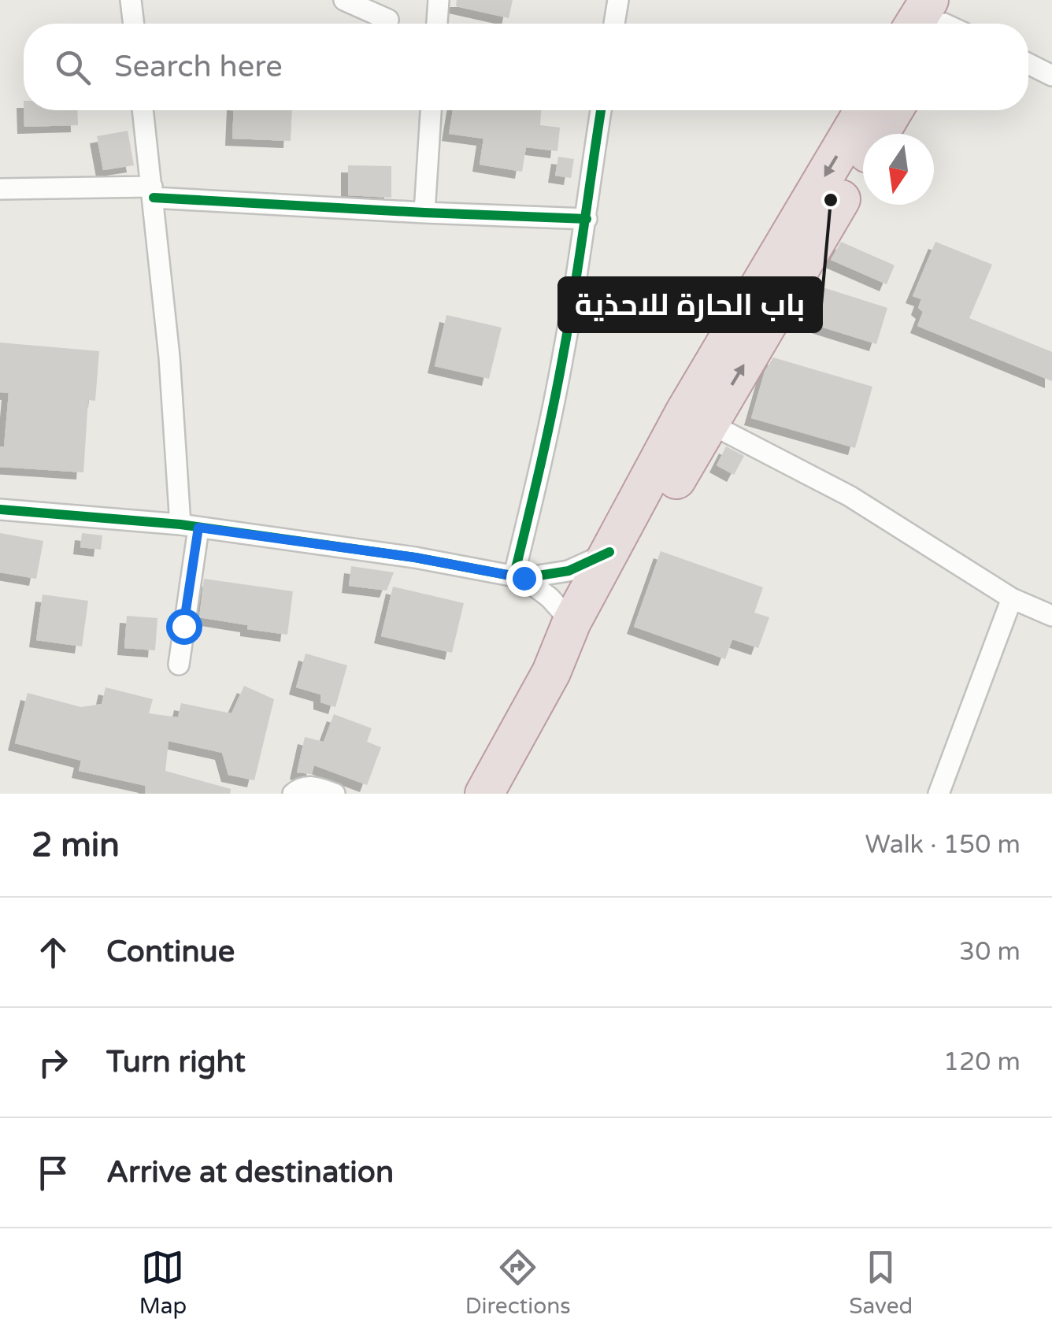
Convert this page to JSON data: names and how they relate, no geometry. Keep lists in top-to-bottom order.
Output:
{
  "places": ["باب الحارة للاحذية"],
  "north": "bottom",
  "page": {
    "search": "Search here",
    "heading": ["2 min", "Walk · 150 m"],
    "list": [
      ["Continue", "30 m"],
      ["Turn right", "120 m"],
      "Arrive at destination"
    ],
    "nav": ["Map", "Directions", "Saved"]
  }
}
